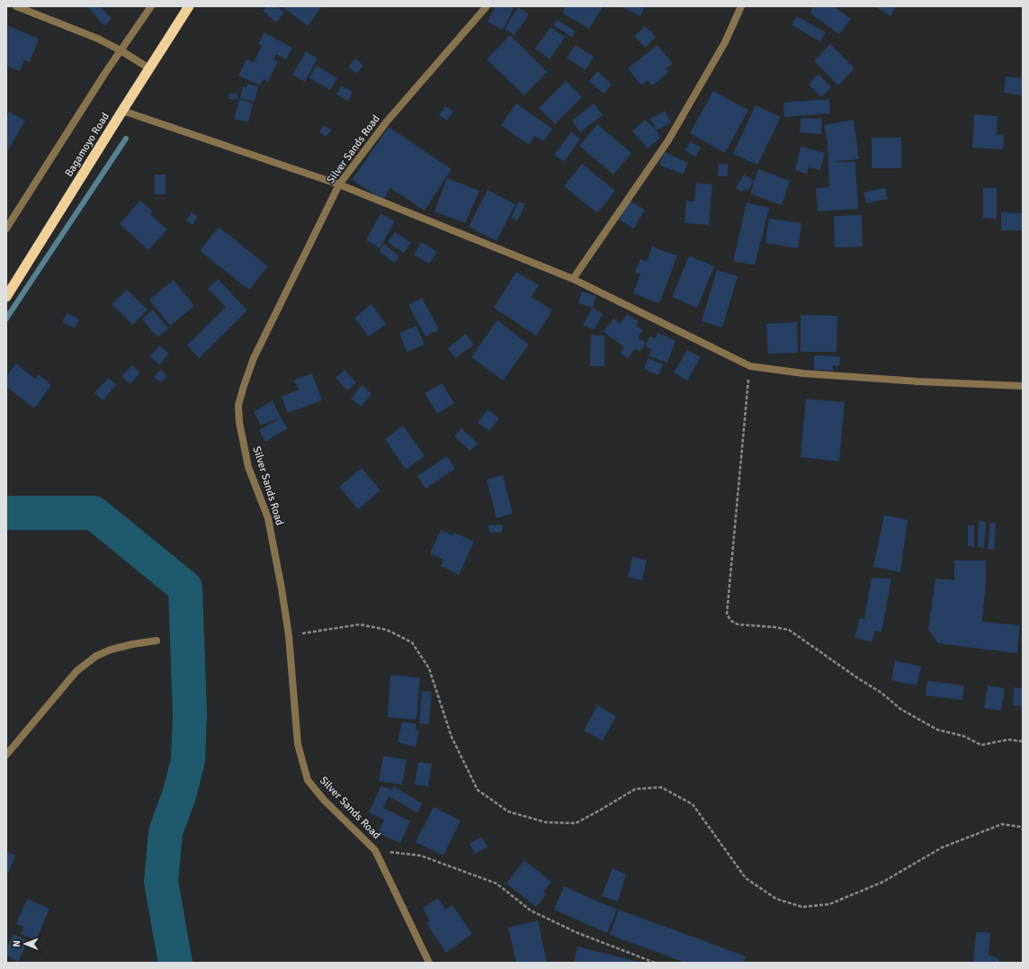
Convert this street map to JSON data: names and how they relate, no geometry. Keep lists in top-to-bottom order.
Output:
{
  "streets": {
    "highway": ["Bagamoyo Road"],
    "street": ["Silver Sands Road"]
  },
  "north": "left"
}
